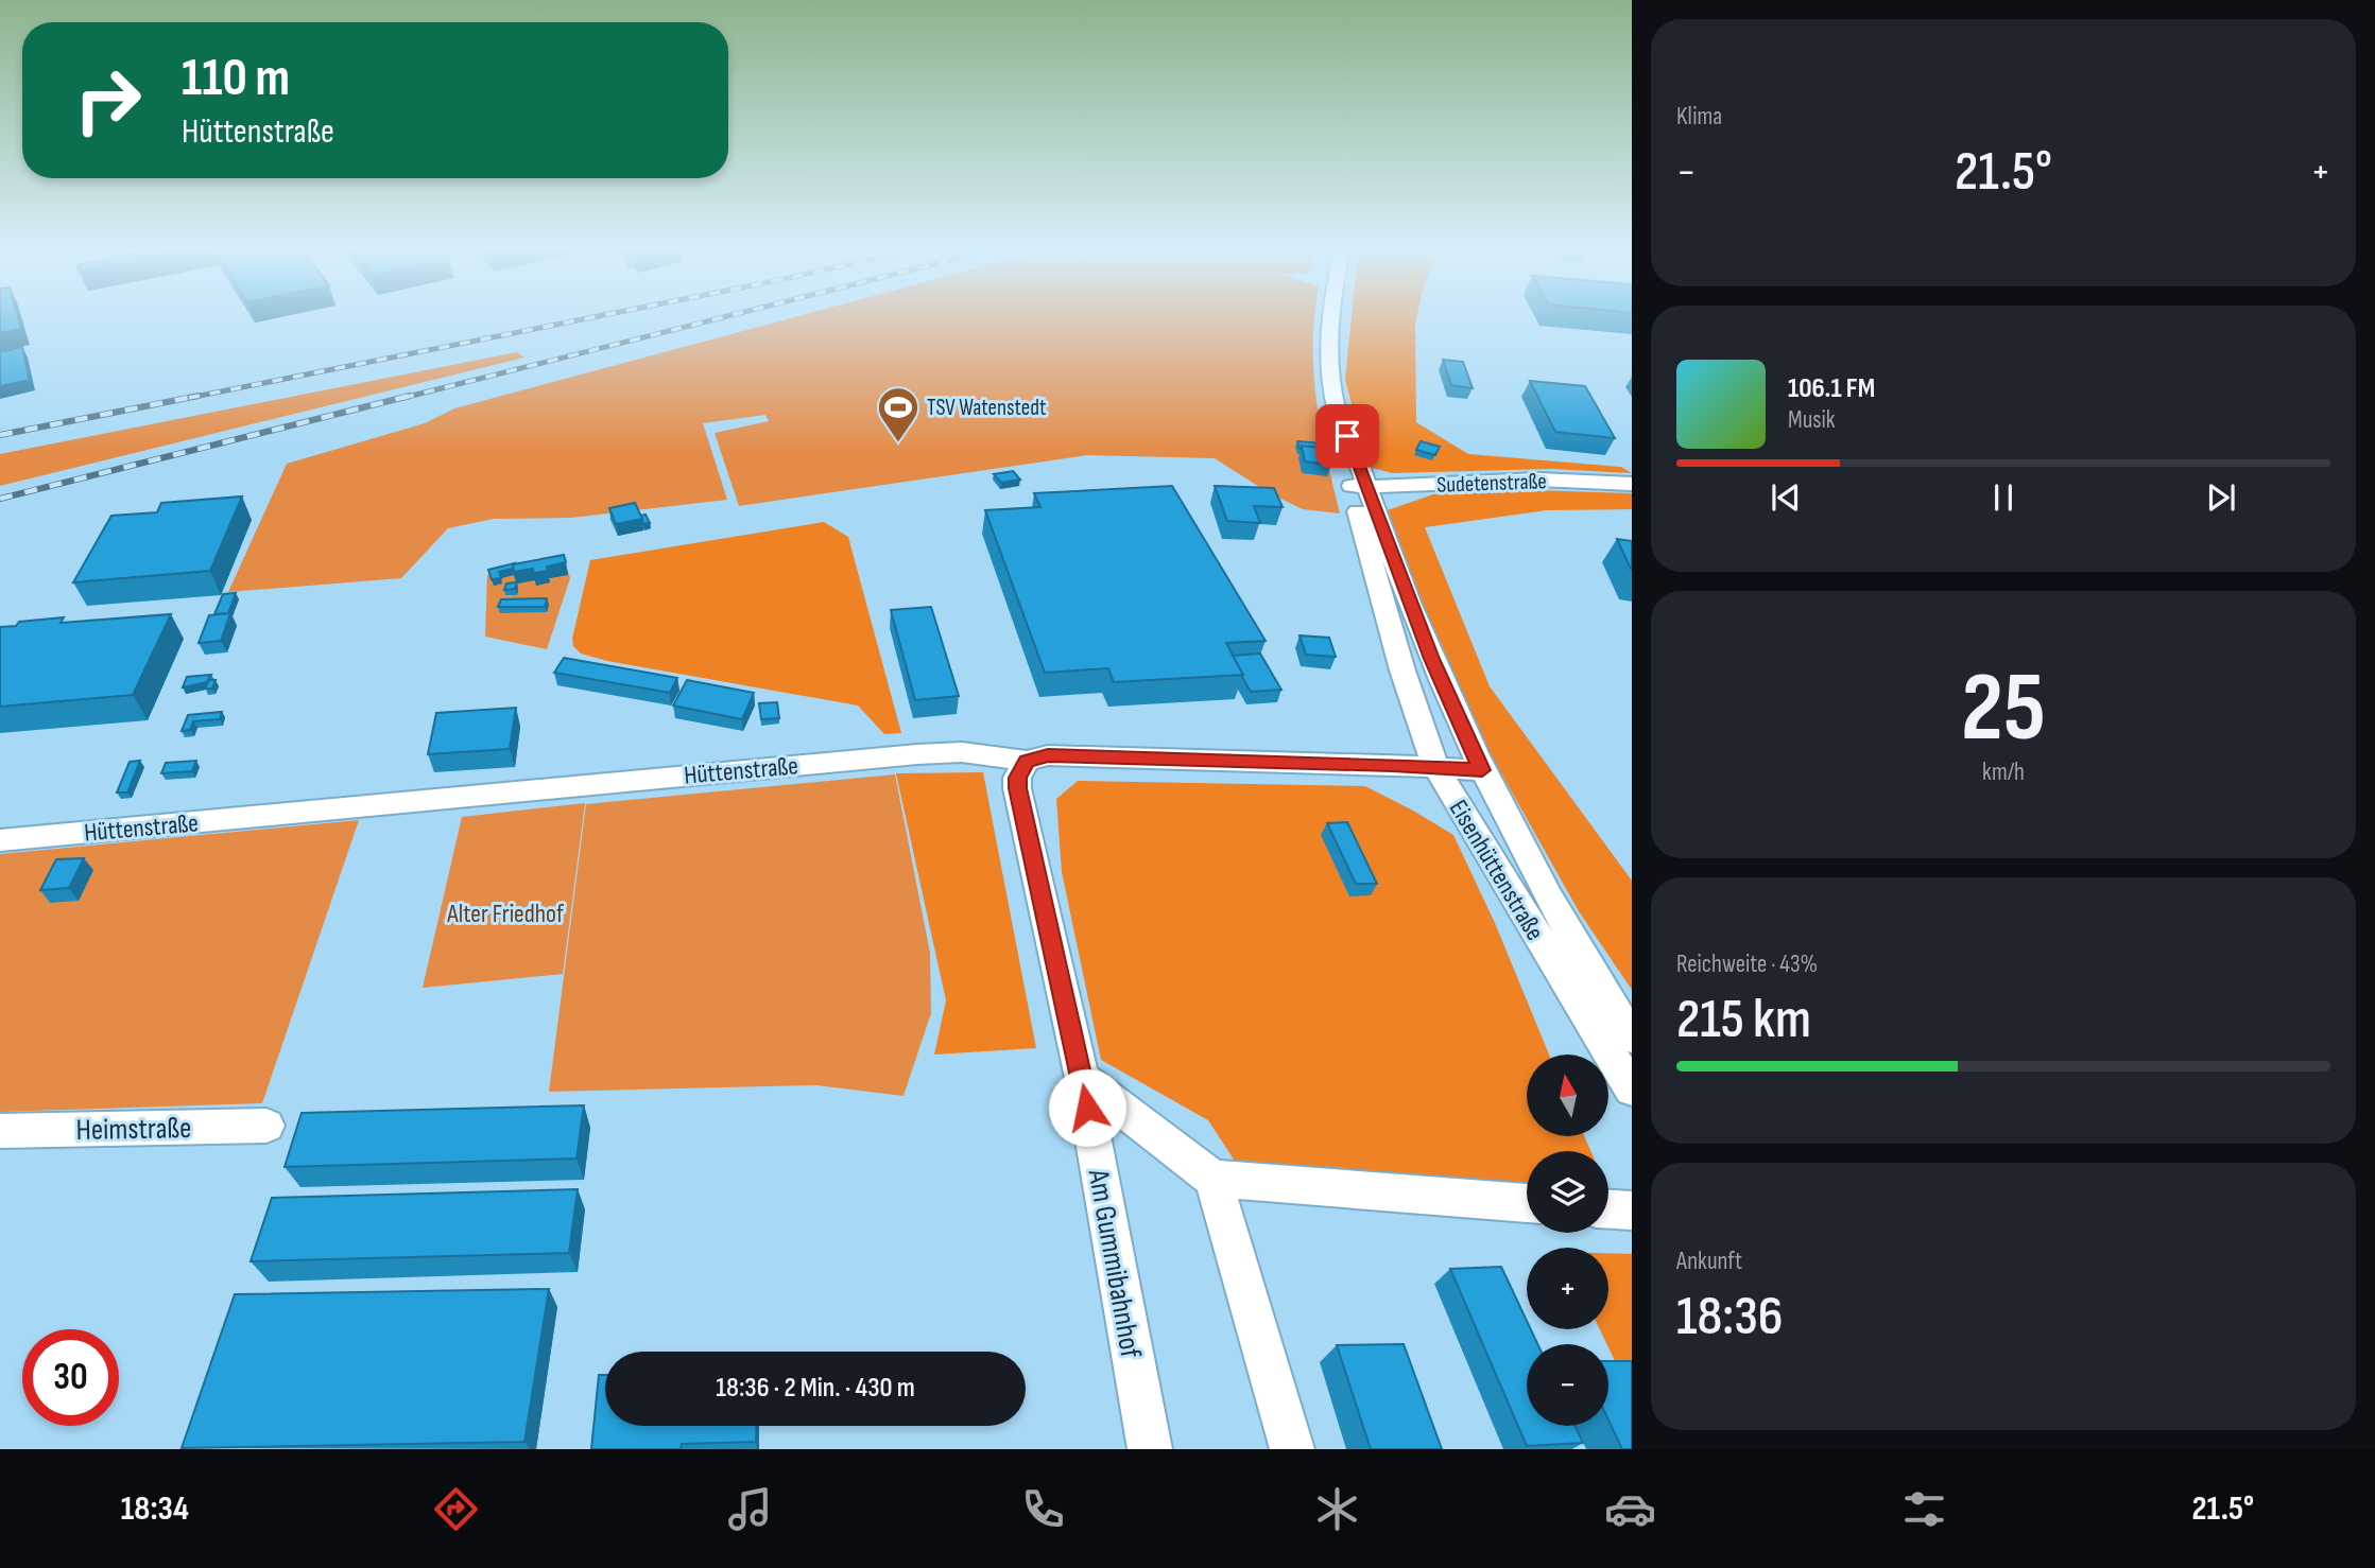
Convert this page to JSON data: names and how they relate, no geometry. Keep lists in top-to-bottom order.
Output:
{
  "streets": {
    "street": [
      "Sudetenstraße",
      "Hüttenstraße",
      "Eisenhüttenstraße",
      "Heimstraße",
      "Am Gummibahnhof"
    ]
  },
  "crossings": [
    ["Sudetenstraße", "Eisenhüttenstraße"],
    ["Hüttenstraße", "Eisenhüttenstraße"],
    ["Hüttenstraße", "Am Gummibahnhof"]
  ],
  "parks": ["Alter Friedhof"],
  "places": {
    "sports": ["TSV Watenstedt"]
  },
  "north": "top",
  "page": {
    "tile": [
      "Klima",
      ["25", "km/h"],
      ["Reichweite · 43%", "215 km"],
      ["Ankunft", "18:36"]
    ],
    "turn": ["110 m", "Hüttenstraße"],
    "heat": ["−", "21.5°", "+"],
    "song": ["106.1 FM", "Musik"],
    "map_buttons": ["+", "−"],
    "limit": "30",
    "trip": "18:36 · 2 Min. · 430 m",
    "tabs": ["18:34", "21.5°"]
  }
}
